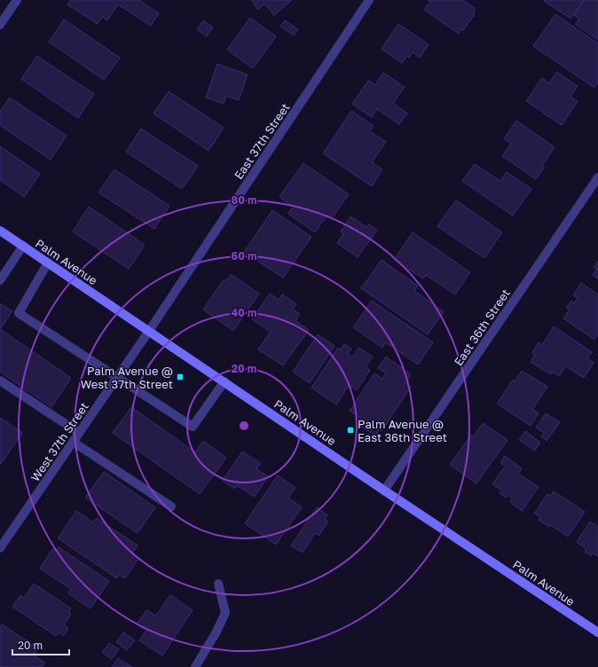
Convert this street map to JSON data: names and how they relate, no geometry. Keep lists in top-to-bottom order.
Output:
{
  "streets": {
    "main road": ["Palm Avenue"],
    "street": ["East 37th Street", "East 36th Street", "West 37th Street"]
  },
  "crossings": [
    ["East 37th Street", "Palm Avenue"],
    ["East 37th Street", "West 37th Street"],
    ["Palm Avenue", "East 36th Street"],
    ["Palm Avenue", "West 37th Street"]
  ],
  "places": {
    "transit": ["Palm Avenue @ West 37th Street", "Palm Avenue @ East 36th Street"]
  },
  "scale_bar": "20 m",
  "rings": [
    "80 m",
    "60 m",
    "40 m",
    "20 m"
  ]
}
